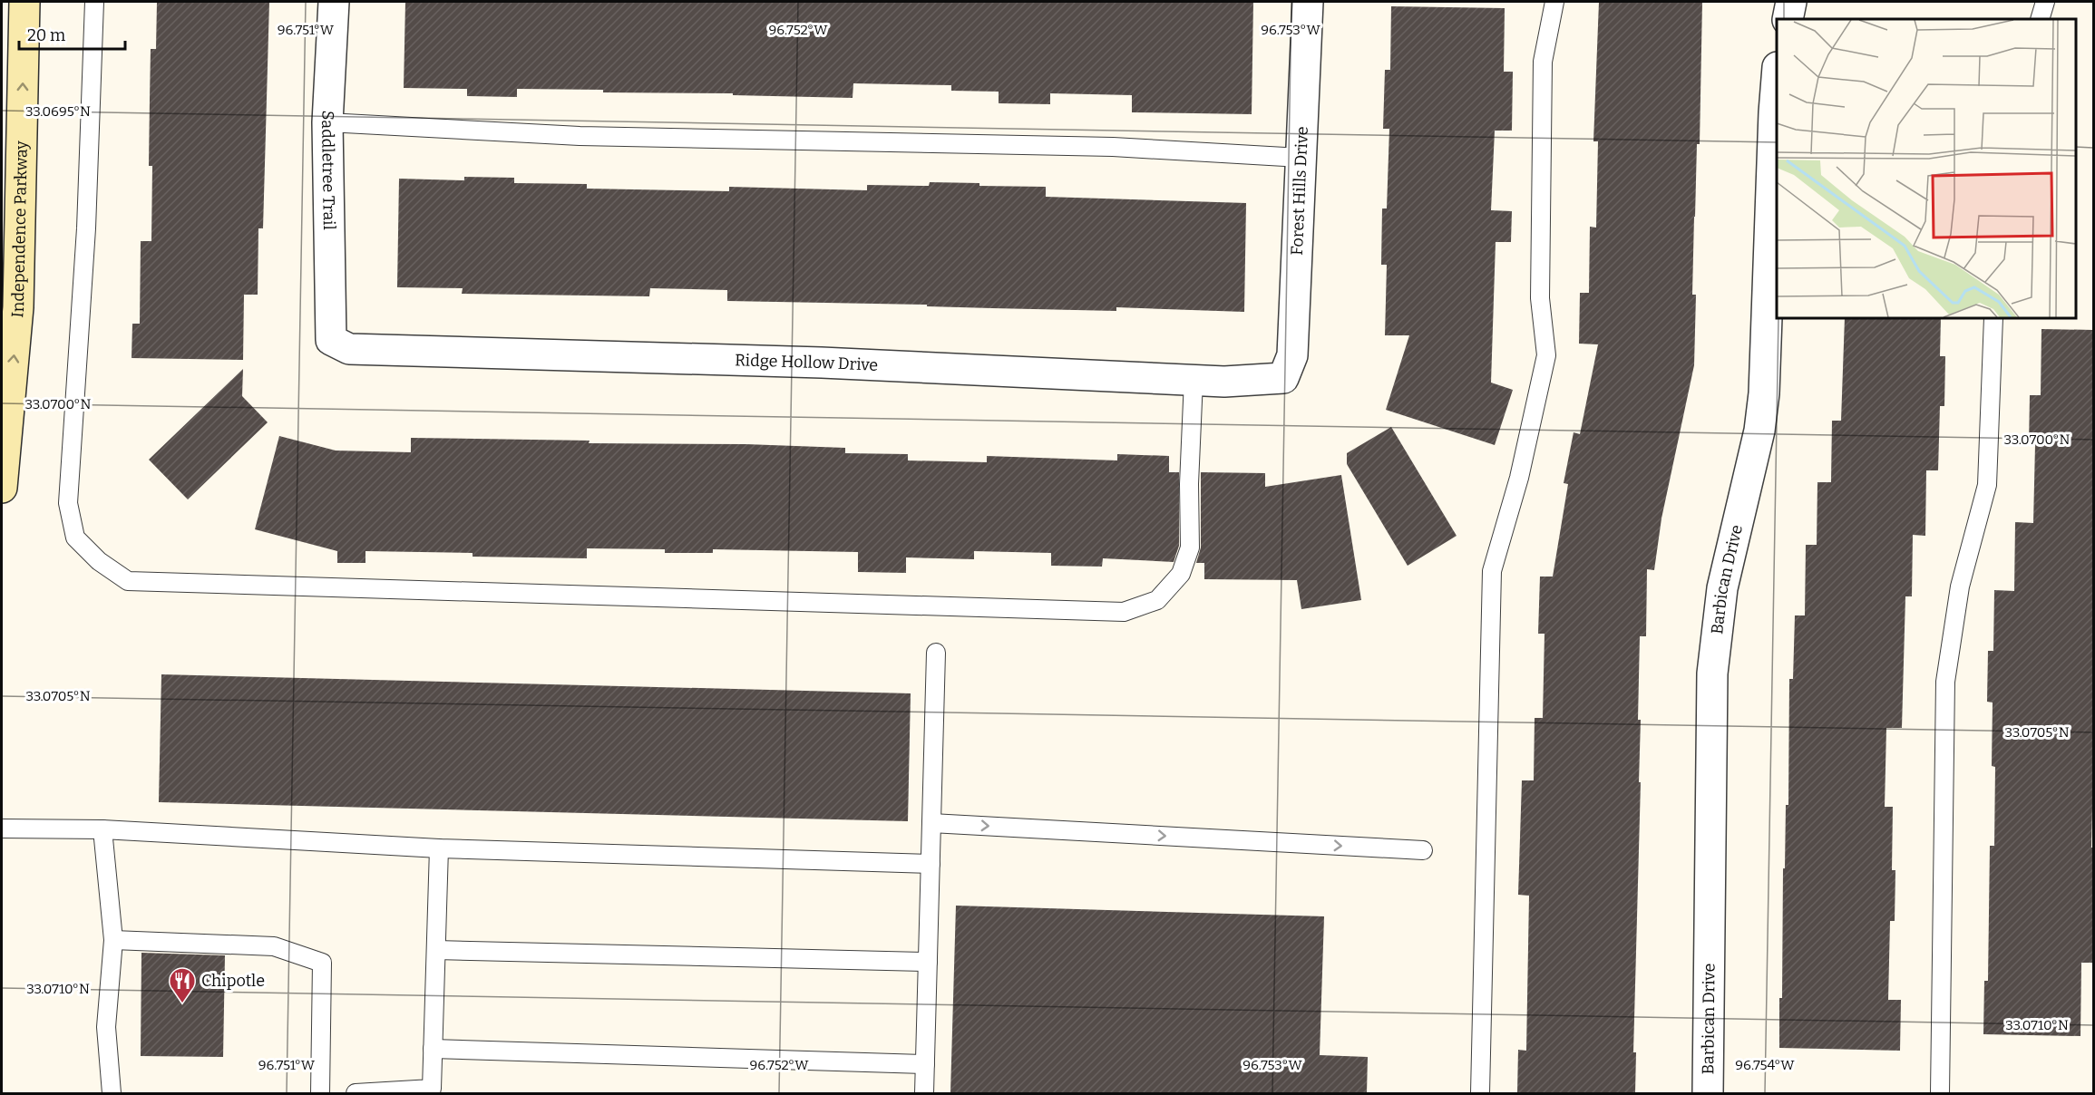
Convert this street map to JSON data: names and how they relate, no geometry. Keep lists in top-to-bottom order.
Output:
{
  "streets": {
    "main road": ["Independence Parkway"],
    "street": [
      "Saddletree Trail",
      "Forest Hills Drive",
      "Ridge Hollow Drive",
      "Barbican Drive"
    ]
  },
  "crossings": [
    ["Saddletree Trail", "Ridge Hollow Drive"],
    ["Forest Hills Drive", "Ridge Hollow Drive"]
  ],
  "one_way": ["Independence Parkway"],
  "places": {
    "restaurant": ["Chipotle"]
  },
  "scale_bar": "20 m",
  "coordinates": [
    "96.751°W",
    "96.752°W",
    "96.753°W",
    "33.0695°N",
    "33.0700°N",
    "33.0705°N",
    "33.0710°N",
    "96.754°W"
  ]
}
